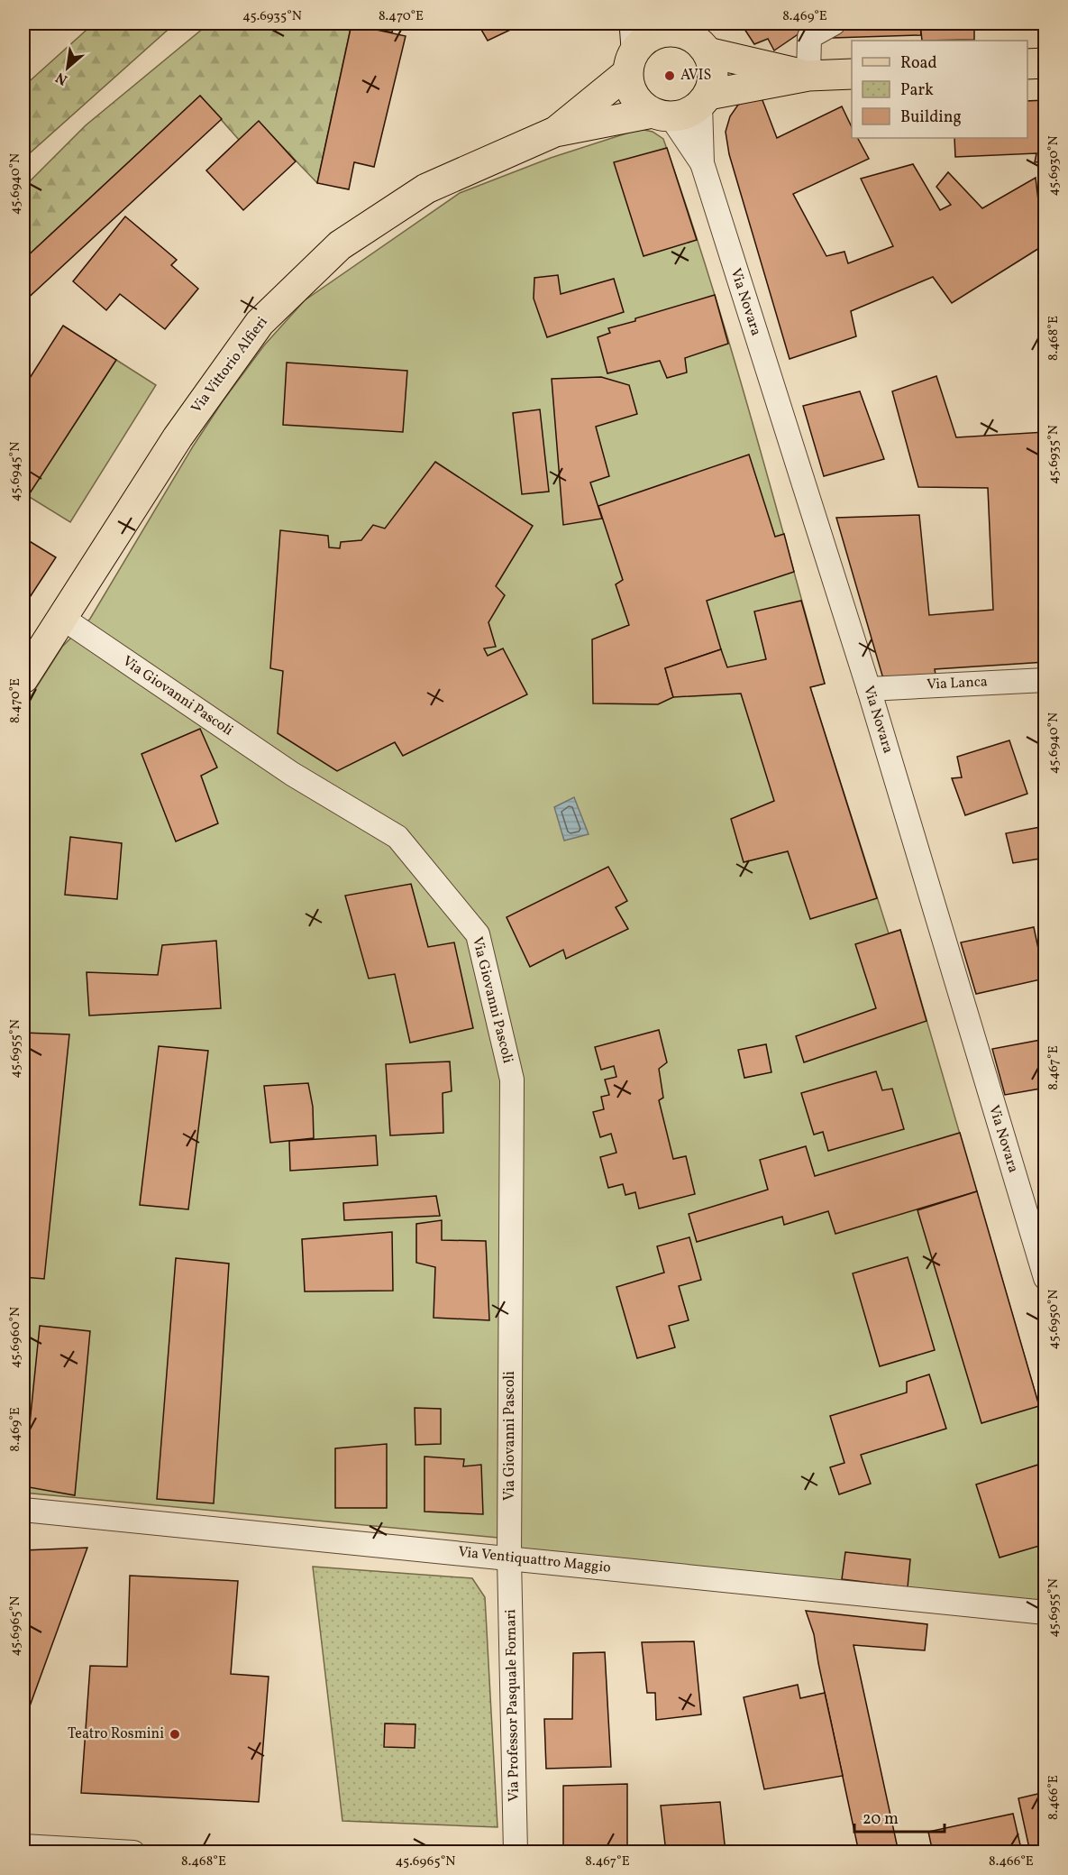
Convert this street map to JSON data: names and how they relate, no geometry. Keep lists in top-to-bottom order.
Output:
{
  "streets": {
    "main road": ["Via Vittorio Alfieri"],
    "street": [
      "Via Novara",
      "Via Lanca",
      "Via Giovanni Pascoli",
      "Via Ventiquattro Maggio",
      "Via Professor Pasquale Fornari"
    ]
  },
  "crossings": [
    ["Via Novara", "Via Vittorio Alfieri"],
    ["Via Novara", "Via Lanca"],
    ["Via Vittorio Alfieri", "Via Giovanni Pascoli"],
    ["Via Giovanni Pascoli", "Via Ventiquattro Maggio"],
    ["Via Giovanni Pascoli", "Via Professor Pasquale Fornari"],
    ["Via Ventiquattro Maggio", "Via Professor Pasquale Fornari"]
  ],
  "places": ["AVIS", "Teatro Rosmini"],
  "legend": ["Road", "Park", "Building"],
  "scale_bar": "20 m",
  "north": "bottom left",
  "coordinates": [
    "45.6935°N",
    "8.470°E",
    "8.469°E",
    "45.6930°N",
    "45.6940°N",
    "8.468°E",
    "45.6945°N",
    "45.6955°N",
    "8.467°E",
    "45.6950°N",
    "45.6960°N",
    "45.6965°N",
    "8.466°E"
  ]
}
